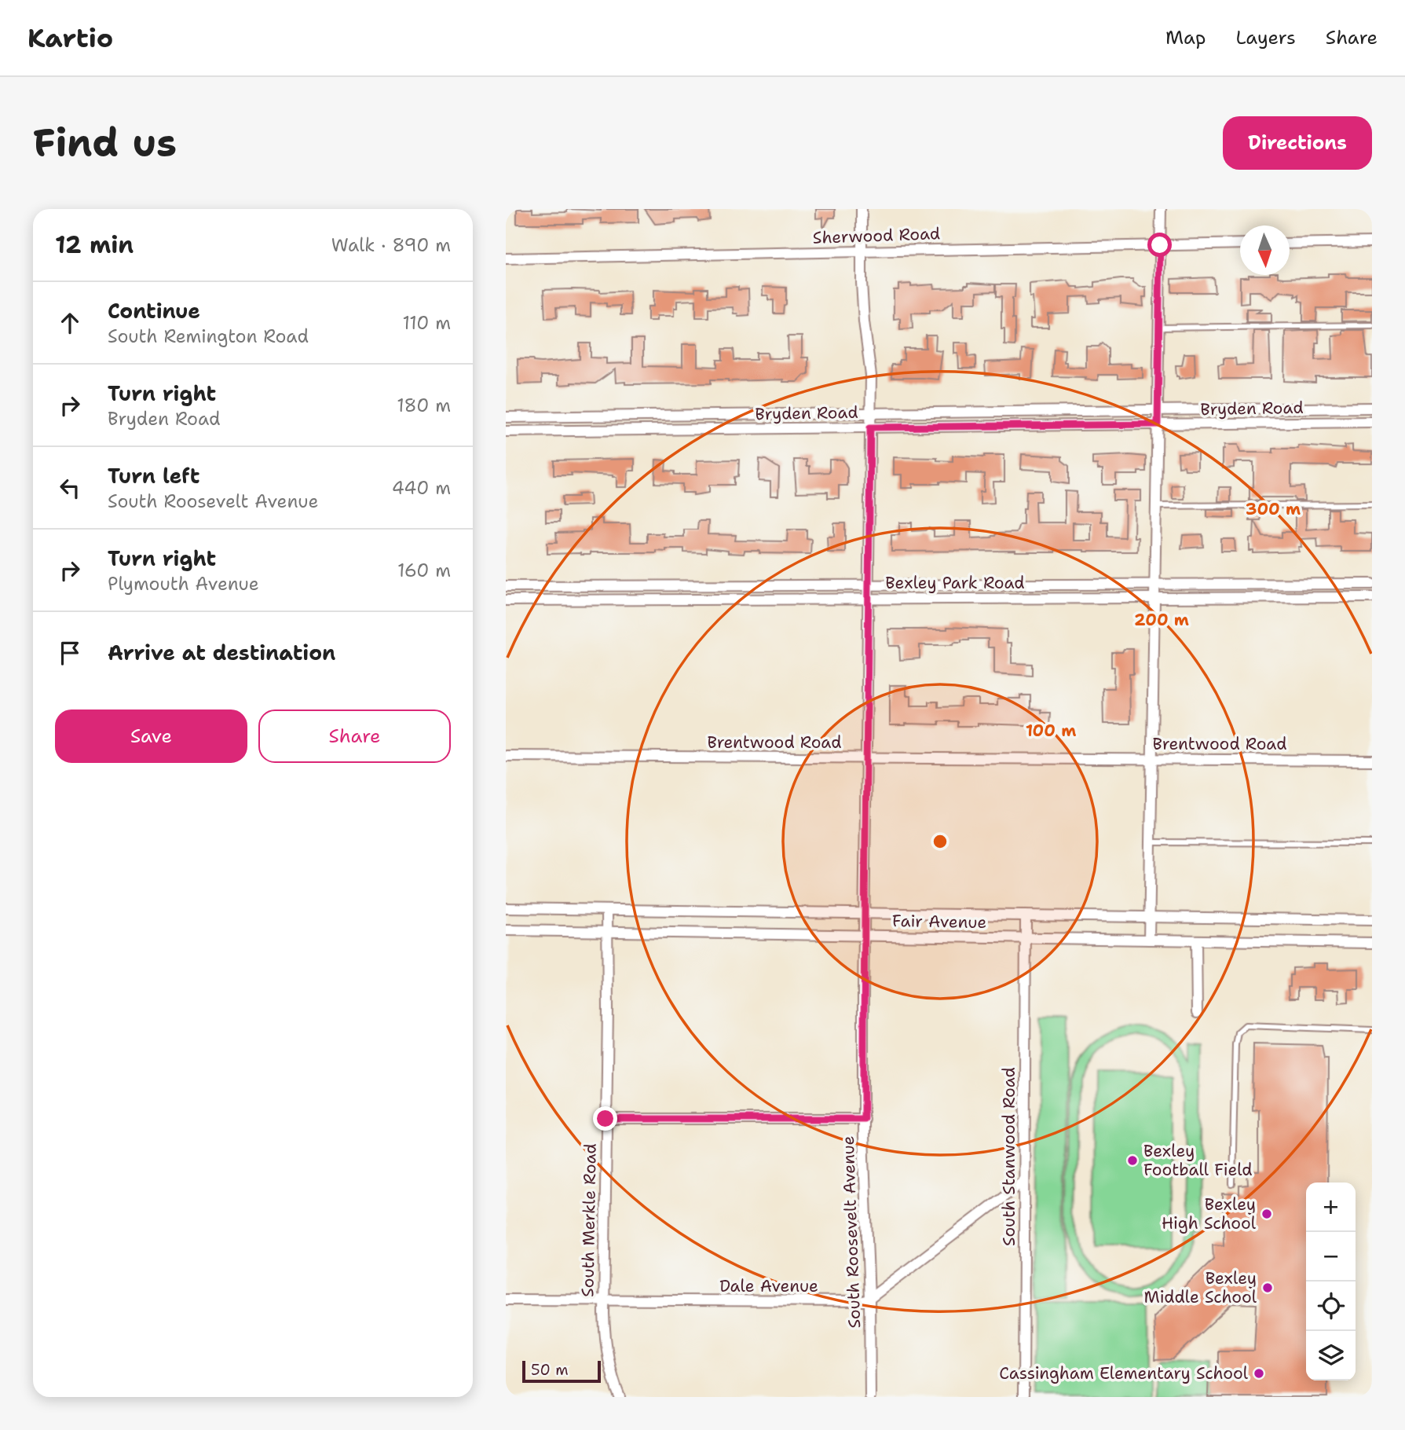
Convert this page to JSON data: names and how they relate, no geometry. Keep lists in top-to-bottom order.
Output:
{
  "streets": {
    "street": [
      "Sherwood Road",
      "Bryden Road",
      "Bexley Park Road",
      "Brentwood Road",
      "Fair Avenue",
      "South Stanwood Road",
      "South Merkle Road",
      "South Roosevelt Avenue",
      "Dale Avenue"
    ]
  },
  "crossings": [
    ["Sherwood Road", "South Roosevelt Avenue"],
    ["Bryden Road", "South Roosevelt Avenue"],
    ["Bexley Park Road", "South Roosevelt Avenue"],
    ["Brentwood Road", "South Roosevelt Avenue"],
    ["Fair Avenue", "South Stanwood Road"],
    ["Fair Avenue", "South Merkle Road"],
    ["Fair Avenue", "South Roosevelt Avenue"],
    ["South Merkle Road", "Dale Avenue"],
    ["South Roosevelt Avenue", "Dale Avenue"]
  ],
  "places": [
    "Bexley Football Field",
    "Bexley High School",
    "Bexley Middle School",
    "Cassingham Elementary School"
  ],
  "scale_bar": "50 m",
  "north": "bottom",
  "page": {
    "header": "Kartio",
    "nav": ["Map", "Layers", "Share"],
    "buttons": [
      "Directions",
      ["Save", "Share"]
    ],
    "title": "Find us",
    "heading": ["12 min", "Walk · 890 m"],
    "list": [
      ["Continue", "South Remington Road", "110 m"],
      ["Turn right", "Bryden Road", "180 m"],
      ["Turn left", "South Roosevelt Avenue", "440 m"],
      ["Turn right", "Plymouth Avenue", "160 m"],
      "Arrive at destination"
    ],
    "map_buttons": ["+", "−"],
    "scale": "50 m"
  },
  "rings": ["300 m", "200 m", "100 m"]
}
